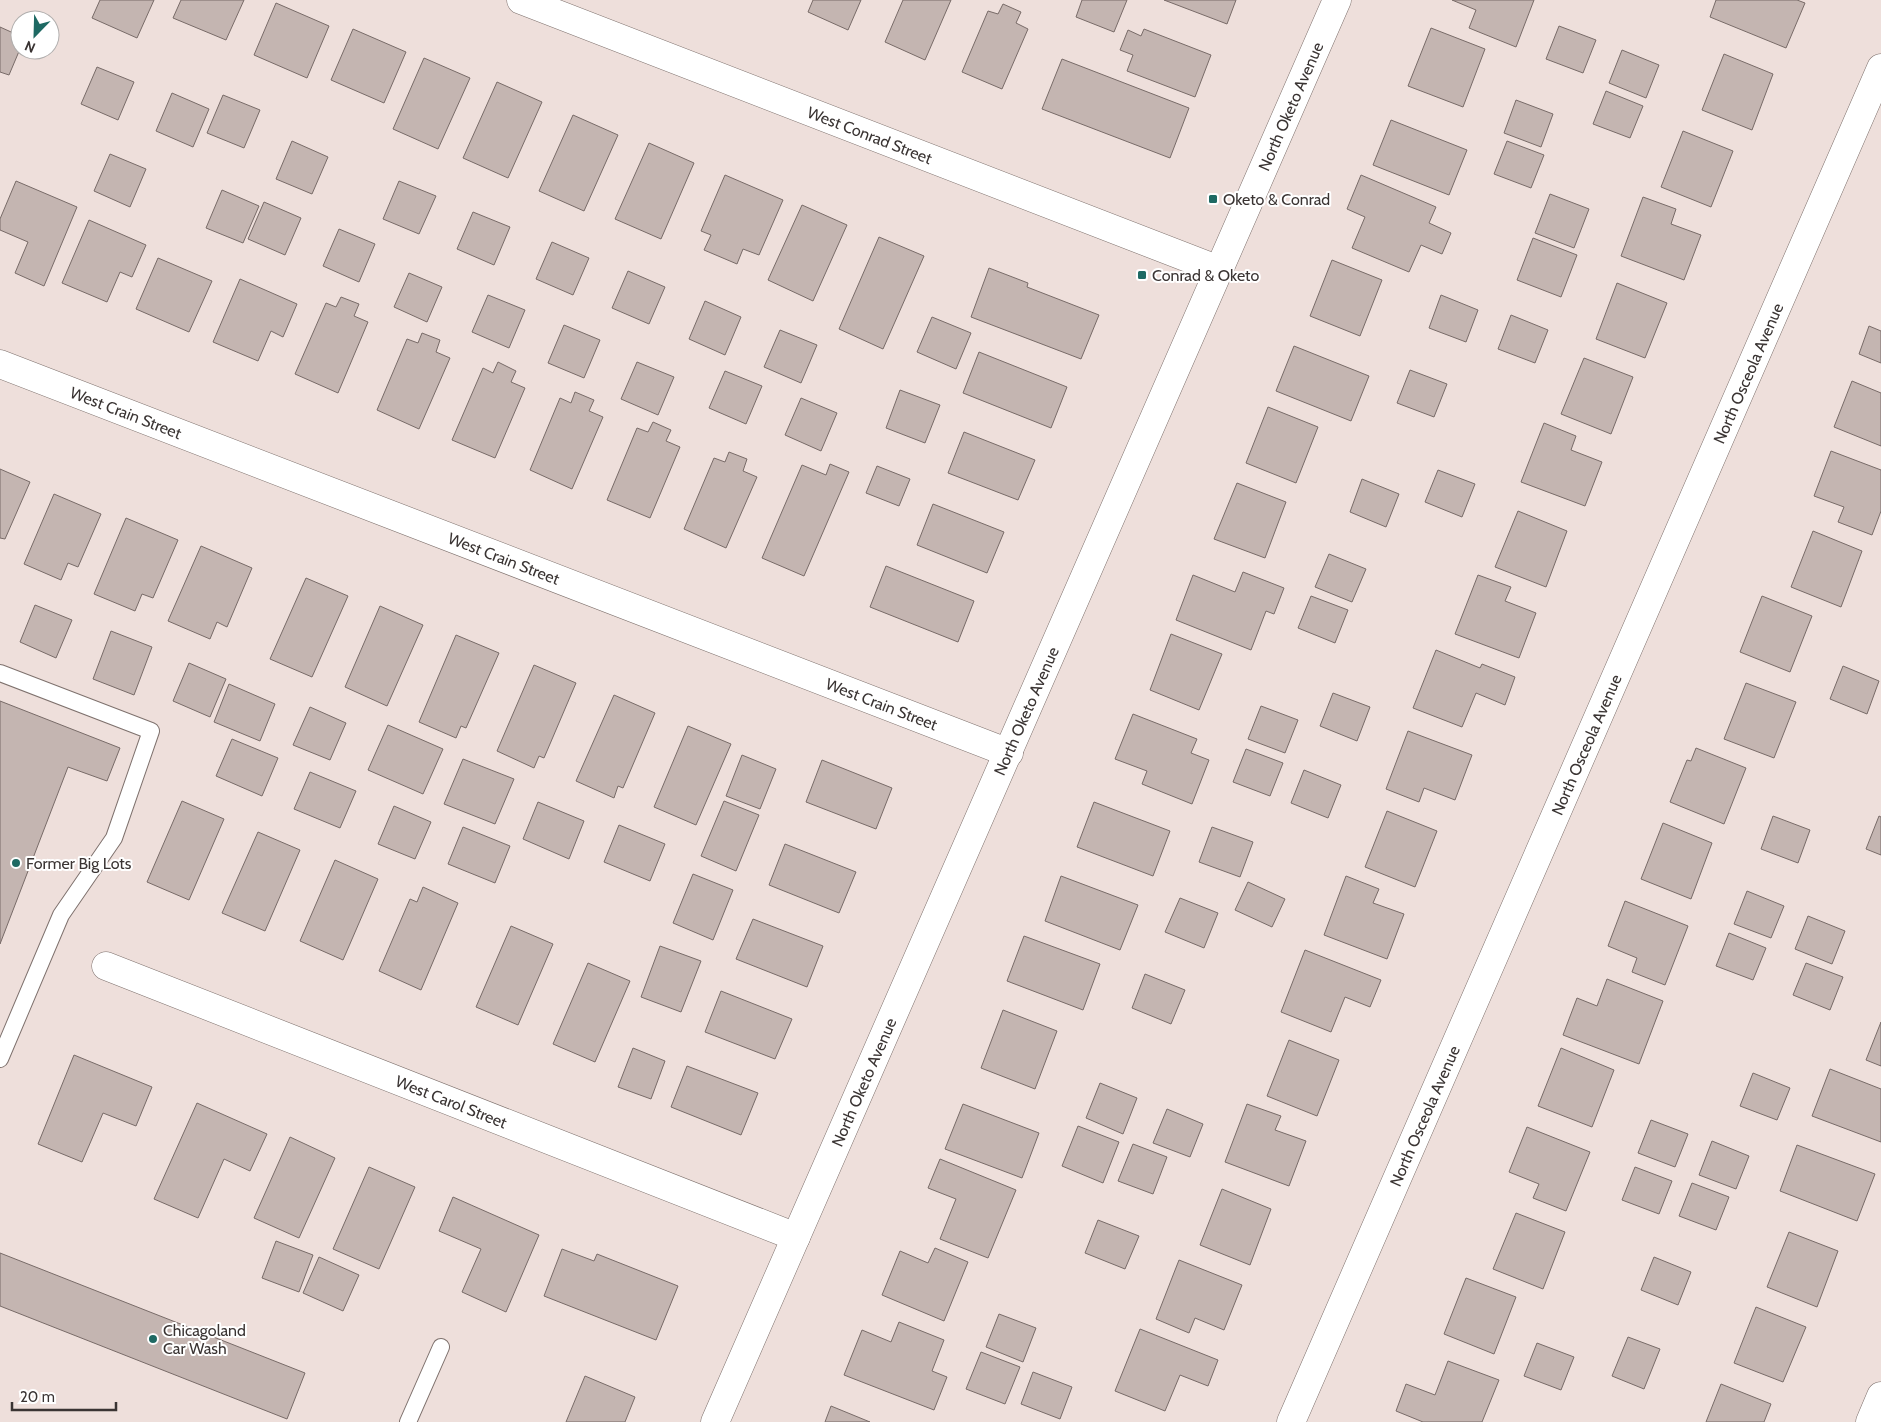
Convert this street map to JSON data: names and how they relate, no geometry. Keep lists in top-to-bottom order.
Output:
{
  "streets": {
    "street": [
      "North Oketo Avenue",
      "West Conrad Street",
      "North Osceola Avenue",
      "West Crain Street",
      "West Carol Street"
    ]
  },
  "crossings": [
    ["North Oketo Avenue", "West Conrad Street"],
    ["North Oketo Avenue", "West Crain Street"],
    ["North Oketo Avenue", "West Carol Street"]
  ],
  "places": {
    "transit": ["Oketo & Conrad", "Conrad & Oketo"],
    "other": ["Former Big Lots", "Chicagoland Car Wash"]
  },
  "scale_bar": "20 m",
  "north": "bottom left"
}
